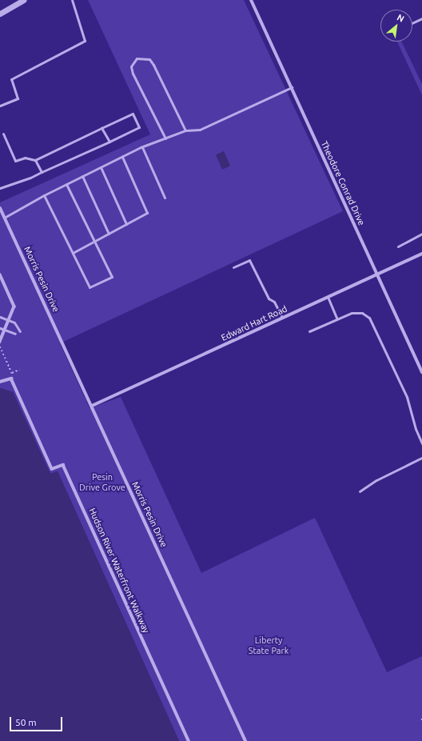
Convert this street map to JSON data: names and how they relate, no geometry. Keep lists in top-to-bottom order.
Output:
{
  "streets": {
    "street": [
      "Theodore Conrad Drive",
      "Morris Pesin Drive",
      "Edward Hart Road",
      "Hudson River Waterfront Walkway"
    ]
  },
  "crossings": [
    ["Theodore Conrad Drive", "Edward Hart Road"],
    ["Morris Pesin Drive", "Edward Hart Road"]
  ],
  "parks": ["Pesin Drive Grove", "Liberty State Park"],
  "scale_bar": "50 m",
  "north": "top right"
}
